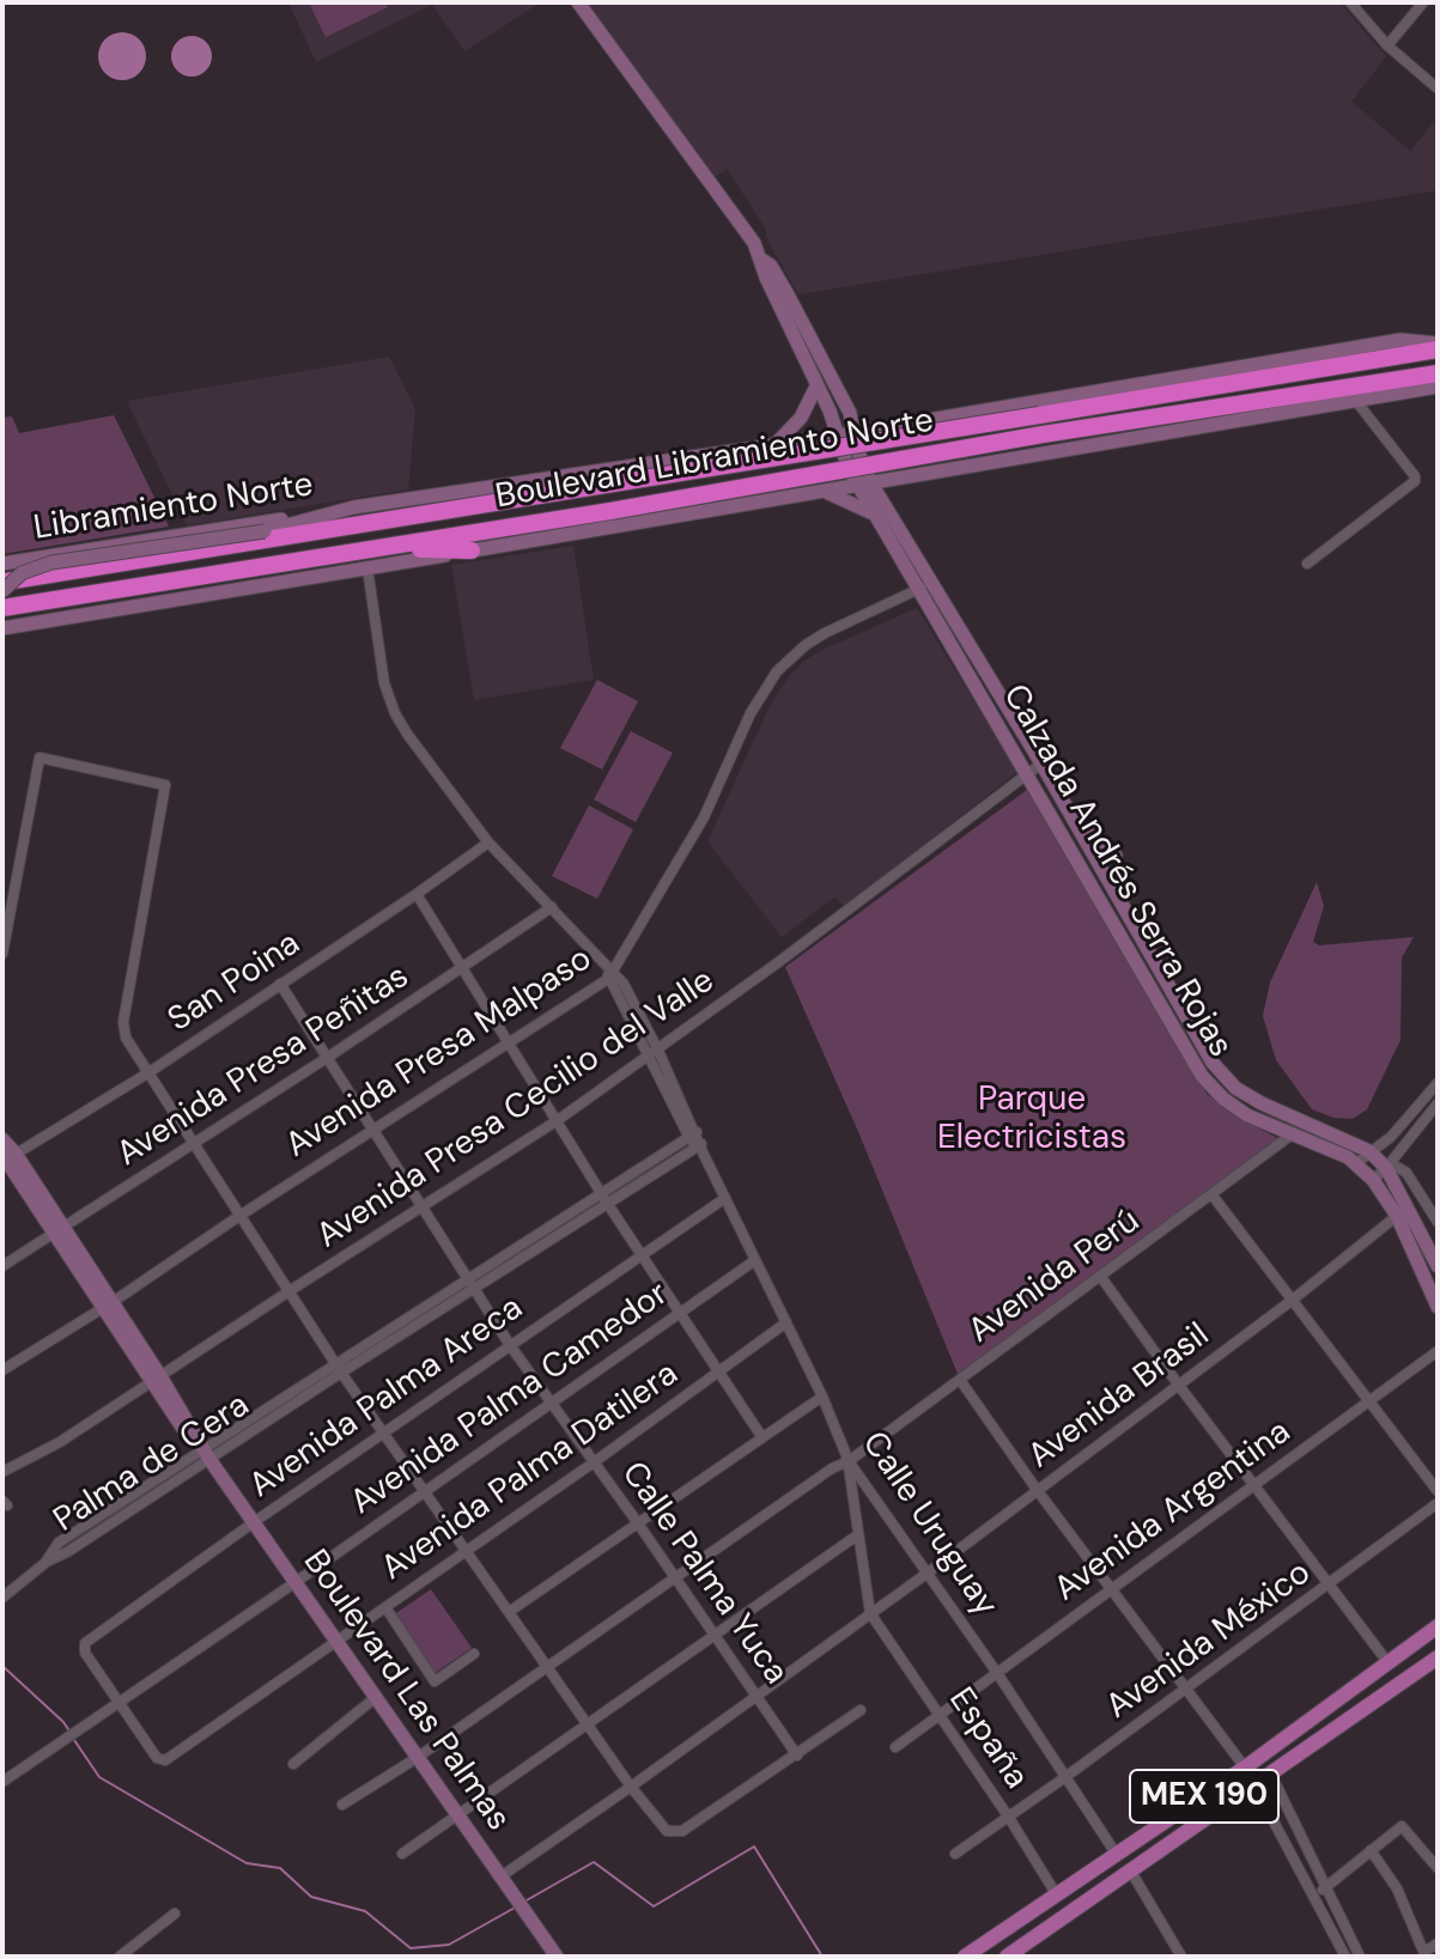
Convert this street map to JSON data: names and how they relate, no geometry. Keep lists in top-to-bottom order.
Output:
{
  "streets": {
    "highway": ["Boulevard Libramiento Norte"],
    "main road": [
      "Libramiento Norte",
      "Calzada Andrés Serra Rojas",
      "Boulevard Las Palmas",
      "MEX 190"
    ],
    "street": [
      "San Poina",
      "Avenida Presa Malpaso",
      "Avenida Presa Peñitas",
      "Avenida Presa Cecilio del Valle",
      "Avenida Perú",
      "Avenida Brasil",
      "Avenida Palma Areca",
      "Avenida Palma Camedor",
      "Palma de Cera",
      "Avenida Palma Datilera",
      "Avenida Argentina",
      "Calle Uruguay",
      "Calle Palma Yuca",
      "Avenida México",
      "España"
    ]
  },
  "crossings": [
    ["Calzada Andrés Serra Rojas", "Avenida Presa Malpaso"],
    ["Calzada Andrés Serra Rojas", "Avenida Presa Cecilio del Valle"],
    ["Calzada Andrés Serra Rojas", "Avenida Perú"],
    ["Calzada Andrés Serra Rojas", "Avenida Brasil"],
    ["San Poina", "Calle Uruguay"],
    ["San Poina", "Calle Palma Yuca"],
    ["San Poina", "Boulevard Las Palmas"],
    ["Avenida Presa Malpaso", "Calle Uruguay"],
    ["Avenida Presa Malpaso", "Calle Palma Yuca"],
    ["Avenida Presa Malpaso", "Boulevard Las Palmas"],
    ["Avenida Presa Peñitas", "Calle Uruguay"],
    ["Avenida Presa Peñitas", "Calle Palma Yuca"],
    ["Avenida Presa Peñitas", "Boulevard Las Palmas"],
    ["Avenida Presa Cecilio del Valle", "Calle Uruguay"],
    ["Avenida Presa Cecilio del Valle", "Calle Palma Yuca"],
    ["Avenida Presa Cecilio del Valle", "Boulevard Las Palmas"],
    ["Avenida Perú", "Calle Uruguay"],
    ["Avenida Perú", "Calle Palma Yuca"],
    ["Avenida Perú", "Boulevard Las Palmas"],
    ["Avenida Brasil", "Calle Uruguay"],
    ["Avenida Brasil", "Calle Palma Yuca"],
    ["Avenida Brasil", "Boulevard Las Palmas"],
    ["Avenida Brasil", "España"],
    ["Avenida Palma Areca", "Avenida Palma Camedor"],
    ["Avenida Palma Areca", "Avenida Palma Datilera"],
    ["Avenida Palma Areca", "Calle Uruguay"],
    ["Avenida Palma Areca", "Calle Palma Yuca"],
    ["Avenida Palma Areca", "Boulevard Las Palmas"],
    ["Avenida Palma Camedor", "Avenida Palma Datilera"],
    ["Avenida Palma Camedor", "Calle Uruguay"],
    ["Avenida Palma Camedor", "Calle Palma Yuca"],
    ["Avenida Palma Camedor", "Boulevard Las Palmas"],
    ["Palma de Cera", "Calle Uruguay"],
    ["Palma de Cera", "Calle Palma Yuca"],
    ["Palma de Cera", "Boulevard Las Palmas"],
    ["Avenida Palma Datilera", "Calle Uruguay"],
    ["Avenida Palma Datilera", "Calle Palma Yuca"],
    ["Avenida Palma Datilera", "Boulevard Las Palmas"],
    ["Avenida Argentina", "Calle Uruguay"],
    ["Avenida Argentina", "España"],
    ["Calle Uruguay", "Avenida México"],
    ["Calle Uruguay", "MEX 190"],
    ["Avenida México", "España"],
    ["España", "MEX 190"]
  ],
  "parks": ["Parque Electricistas"]
}
